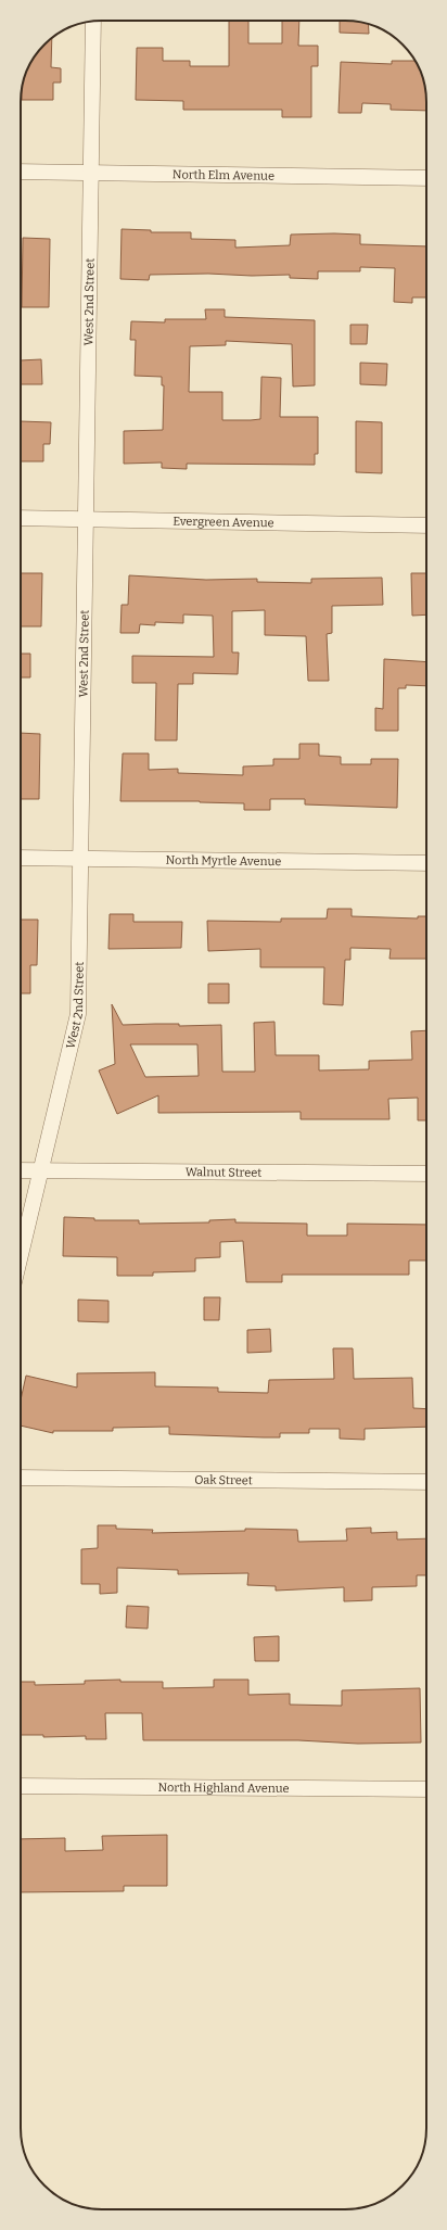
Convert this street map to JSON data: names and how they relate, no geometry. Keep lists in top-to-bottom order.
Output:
{
  "streets": {
    "street": [
      "North Elm Avenue",
      "West 2nd Street",
      "Evergreen Avenue",
      "North Myrtle Avenue",
      "Walnut Street",
      "Oak Street",
      "North Highland Avenue"
    ]
  },
  "crossings": [
    ["North Elm Avenue", "West 2nd Street"],
    ["West 2nd Street", "Evergreen Avenue"],
    ["West 2nd Street", "North Myrtle Avenue"],
    ["West 2nd Street", "Walnut Street"]
  ]
}
